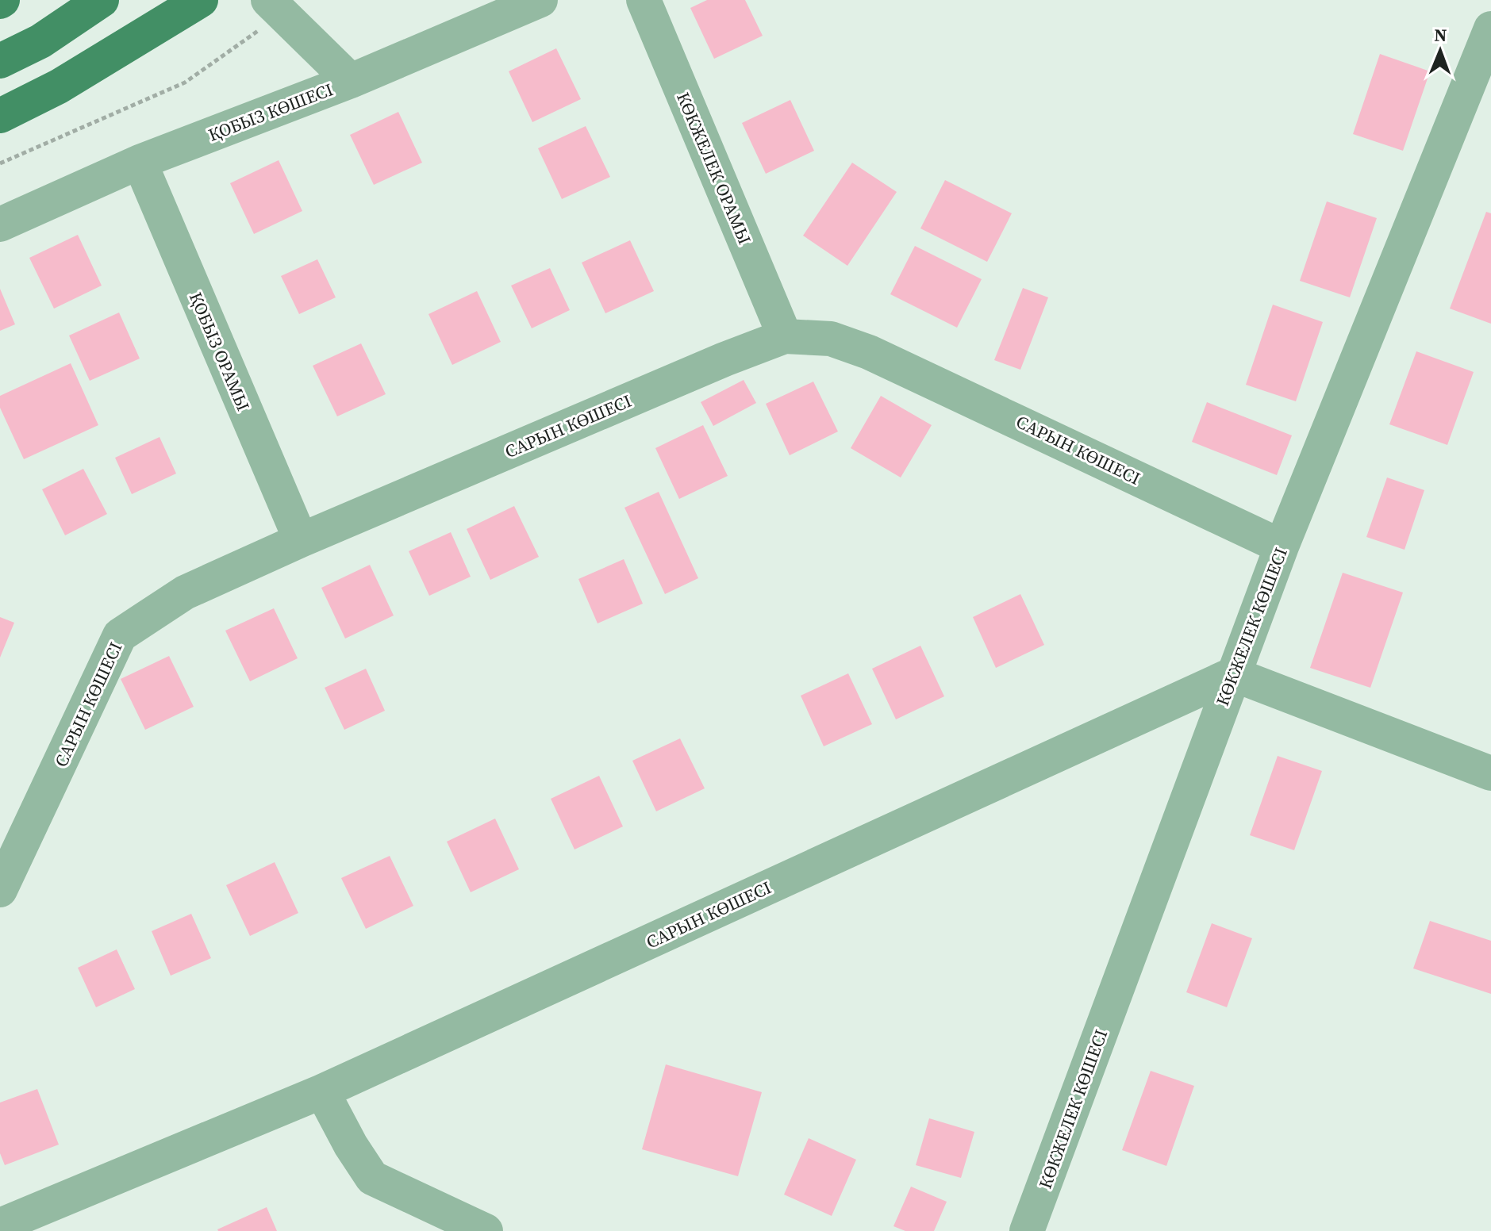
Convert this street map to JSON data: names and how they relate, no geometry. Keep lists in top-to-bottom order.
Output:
{
  "streets": {
    "street": [
      "ҚОБЫЗ КӨШЕСІ",
      "КӨКЖЕЛЕК ОРАМЫ",
      "ҚОБЫЗ ОРАМЫ",
      "САРЫН КӨШЕСІ",
      "КӨКЖЕЛЕК КӨШЕСІ"
    ]
  },
  "crossings": [
    ["ҚОБЫЗ КӨШЕСІ", "ҚОБЫЗ ОРАМЫ"],
    ["КӨКЖЕЛЕК ОРАМЫ", "САРЫН КӨШЕСІ"],
    ["ҚОБЫЗ ОРАМЫ", "САРЫН КӨШЕСІ"],
    ["САРЫН КӨШЕСІ", "КӨКЖЕЛЕК КӨШЕСІ"]
  ],
  "north": "top"
}
